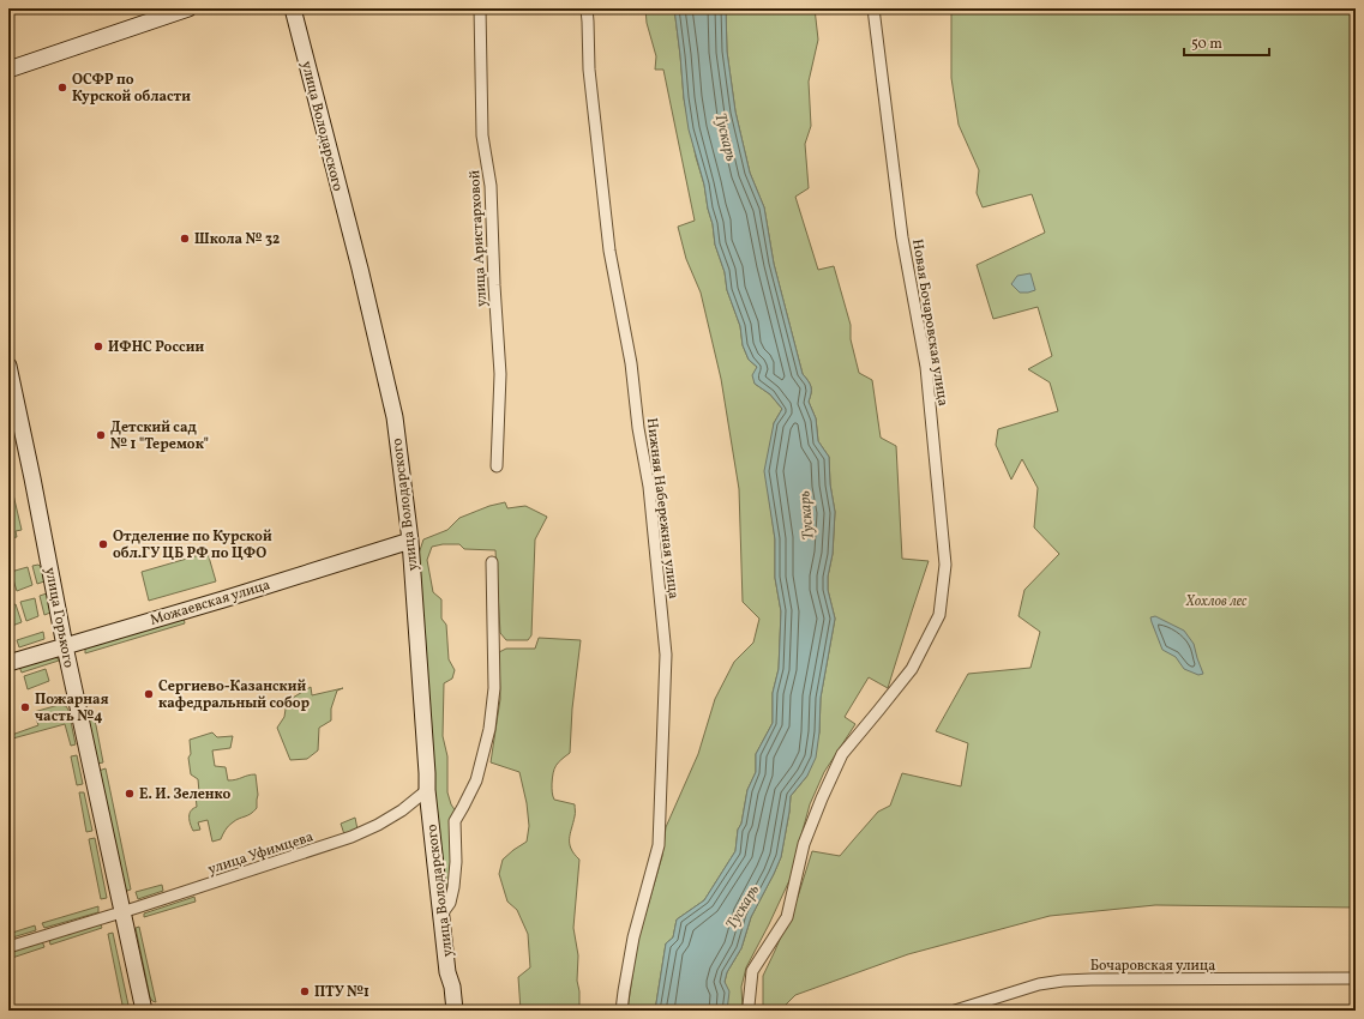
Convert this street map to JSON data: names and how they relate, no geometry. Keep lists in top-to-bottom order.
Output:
{
  "streets": {
    "street": [
      "улица Володарского",
      "улица Аристарховой",
      "Новая Бочаровская улица",
      "Нижняя Набережная улица",
      "Можаевская улица",
      "улица Горького",
      "улица Уфимцева",
      "Бочаровская улица"
    ]
  },
  "crossings": [
    ["улица Володарского", "Можаевская улица"],
    ["улица Володарского", "улица Уфимцева"],
    ["Можаевская улица", "улица Горького"],
    ["улица Горького", "улица Уфимцева"]
  ],
  "water": ["Тускарь"],
  "parks": ["Хохлов лес"],
  "places": [
    "ОСФР по Курской области",
    "Школа № 32",
    "ИФНС России",
    "Детский сад № 1 \"Теремок\"",
    "Отделение по Курской обл.ГУ ЦБ РФ по ЦФО",
    "Сергиево-Казанский кафедральный собор",
    "Пожарная часть №4",
    "Е. И. Зеленко",
    "ПТУ №1"
  ],
  "scale_bar": "50 m"
}
